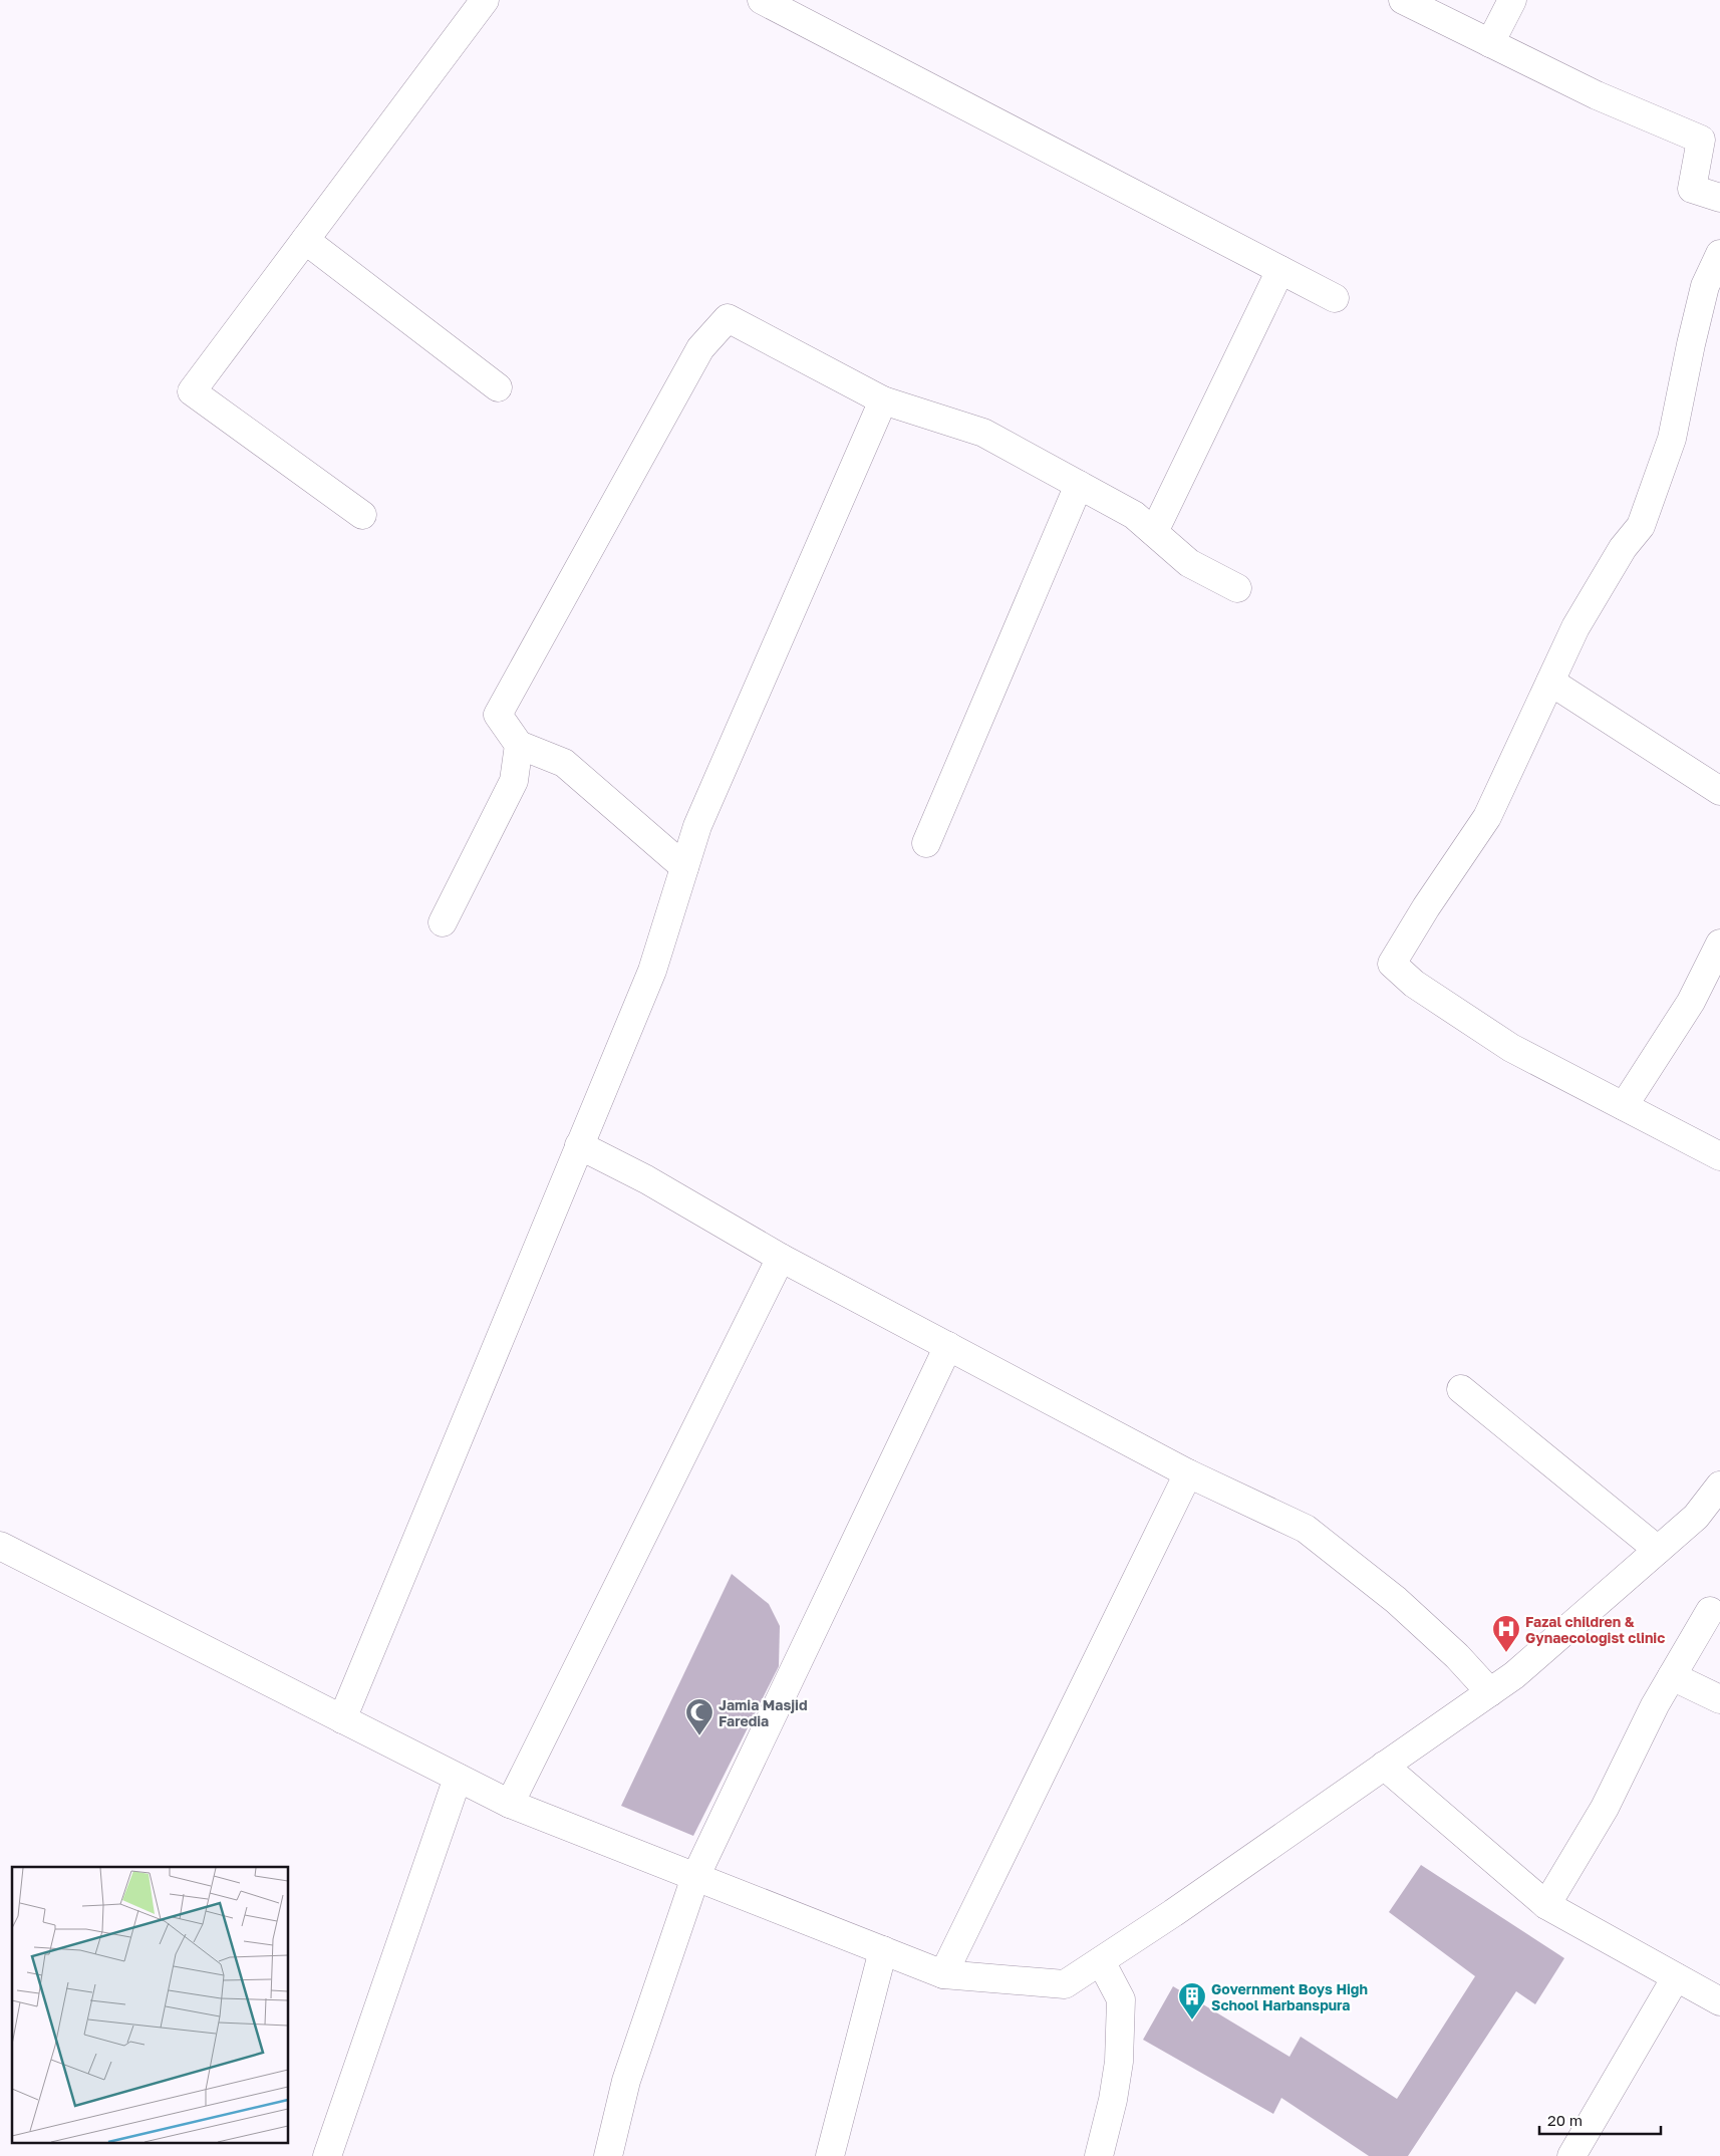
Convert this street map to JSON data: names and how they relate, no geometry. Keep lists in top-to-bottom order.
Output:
{
  "places": {
    "hospital": ["Fazal children & Gynaecologist clinic"],
    "mosque": ["Jamia Masjid Faredia"],
    "building": ["Government Boys High School Harbanspura"]
  },
  "scale_bar": "20 m"
}
